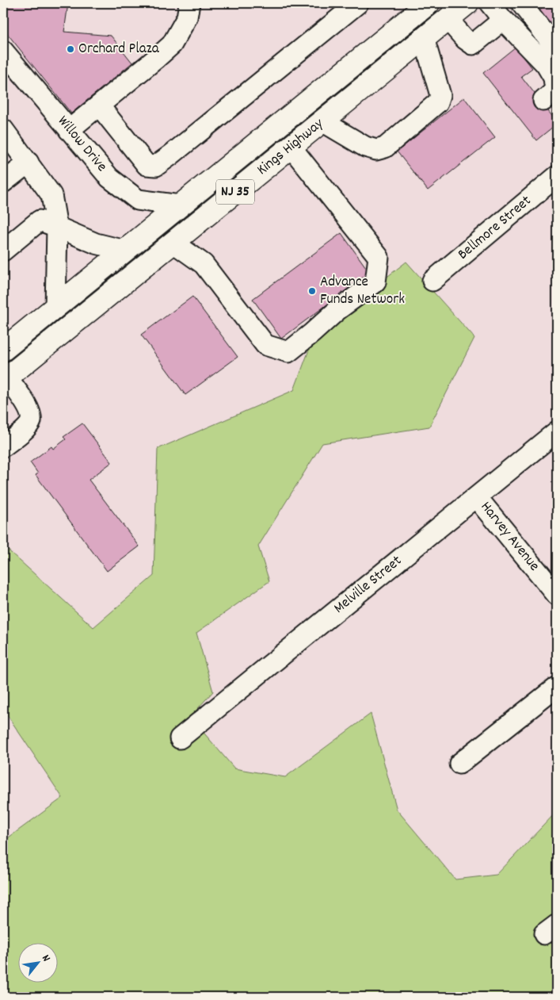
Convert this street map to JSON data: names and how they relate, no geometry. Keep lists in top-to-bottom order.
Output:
{
  "streets": {
    "main road": ["Kings Highway", "NJ 35"],
    "street": [
      "Willow Drive",
      "Bellmore Street",
      "Harvey Avenue",
      "Melville Street"
    ]
  },
  "crossings": [
    ["Willow Drive", "Kings Highway"],
    ["Harvey Avenue", "Melville Street"]
  ],
  "places": ["Orchard Plaza", "Advance Funds Network"],
  "north": "top right"
}
